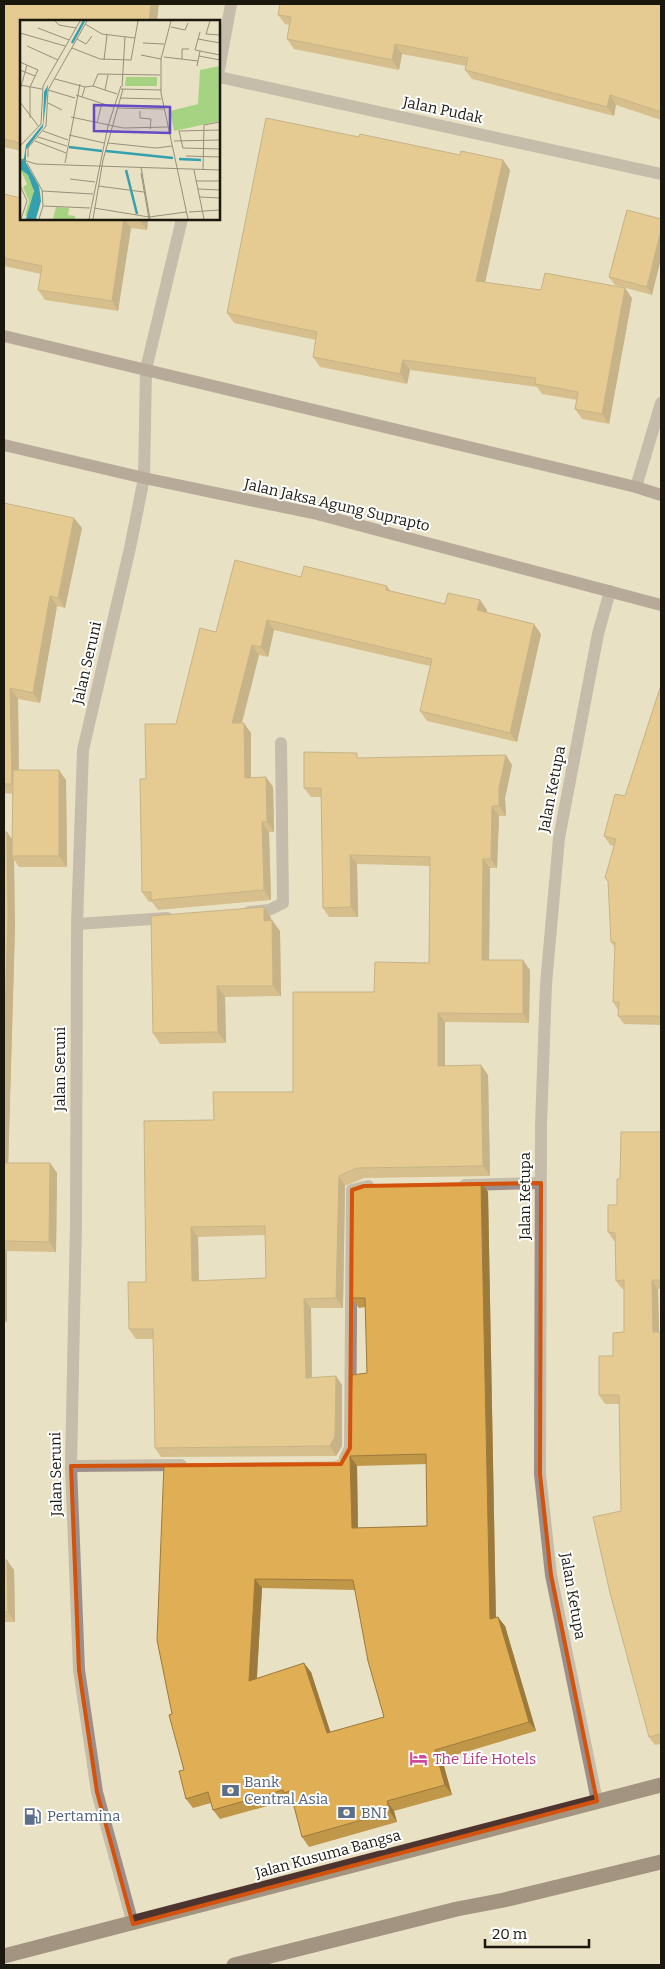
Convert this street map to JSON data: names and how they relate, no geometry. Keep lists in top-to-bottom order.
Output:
{
  "streets": {
    "highway": ["Jalan Kusuma Bangsa"],
    "street": [
      "Jalan Pudak",
      "Jalan Jaksa Agung Suprapto",
      "Jalan Seruni",
      "Jalan Ketupa"
    ]
  },
  "crossings": [
    ["Jalan Jaksa Agung Suprapto", "Jalan Seruni"],
    ["Jalan Jaksa Agung Suprapto", "Jalan Ketupa"],
    ["Jalan Seruni", "Jalan Kusuma Bangsa"],
    ["Jalan Ketupa", "Jalan Kusuma Bangsa"]
  ],
  "places": {
    "hotel": ["The Life Hotels"],
    "bank": ["Bank Central Asia", "BNI"],
    "fuel station": ["Pertamina"]
  },
  "scale_bar": "20 m"
}
